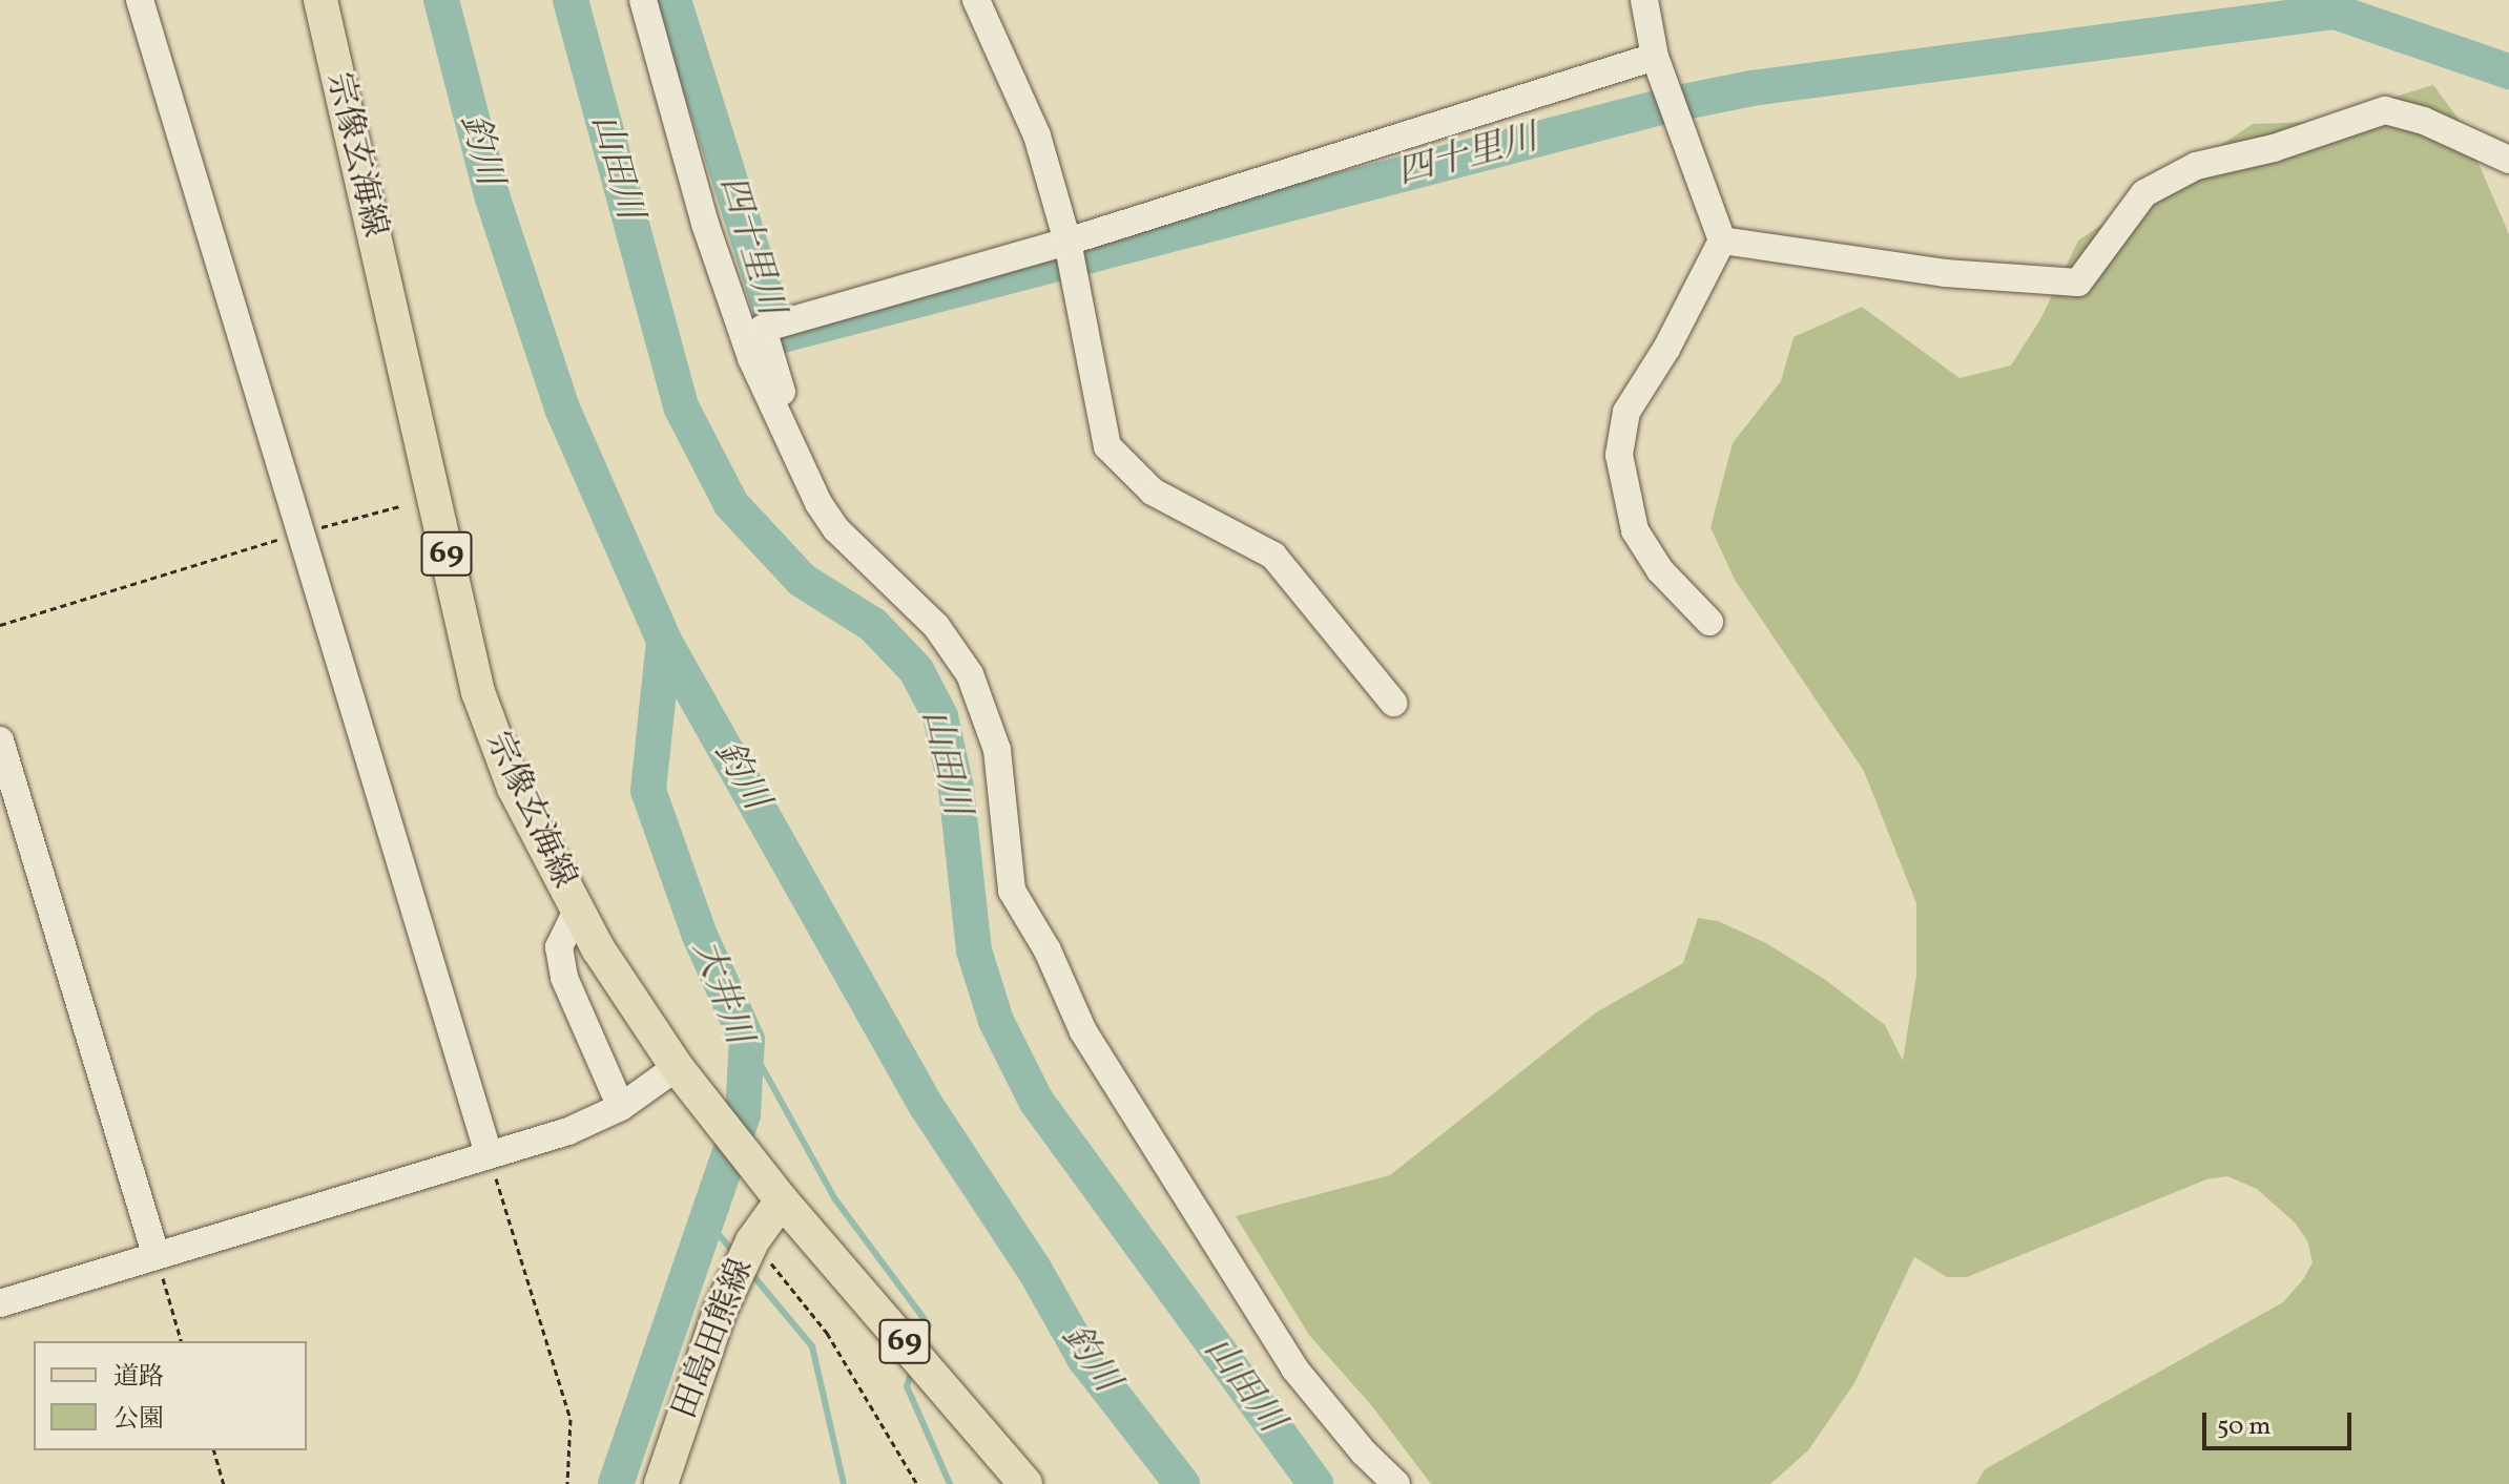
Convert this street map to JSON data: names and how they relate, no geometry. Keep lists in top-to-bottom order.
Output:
{
  "streets": {
    "main road": ["宗像玄海線", "69", "田島田熊線"]
  },
  "crossings": [
    ["宗像玄海線", "田島田熊線"]
  ],
  "water": [
    "釣川",
    "四十里川",
    "山田川",
    "大井川"
  ],
  "legend": ["道路", "公園"],
  "scale_bar": "50 m"
}
